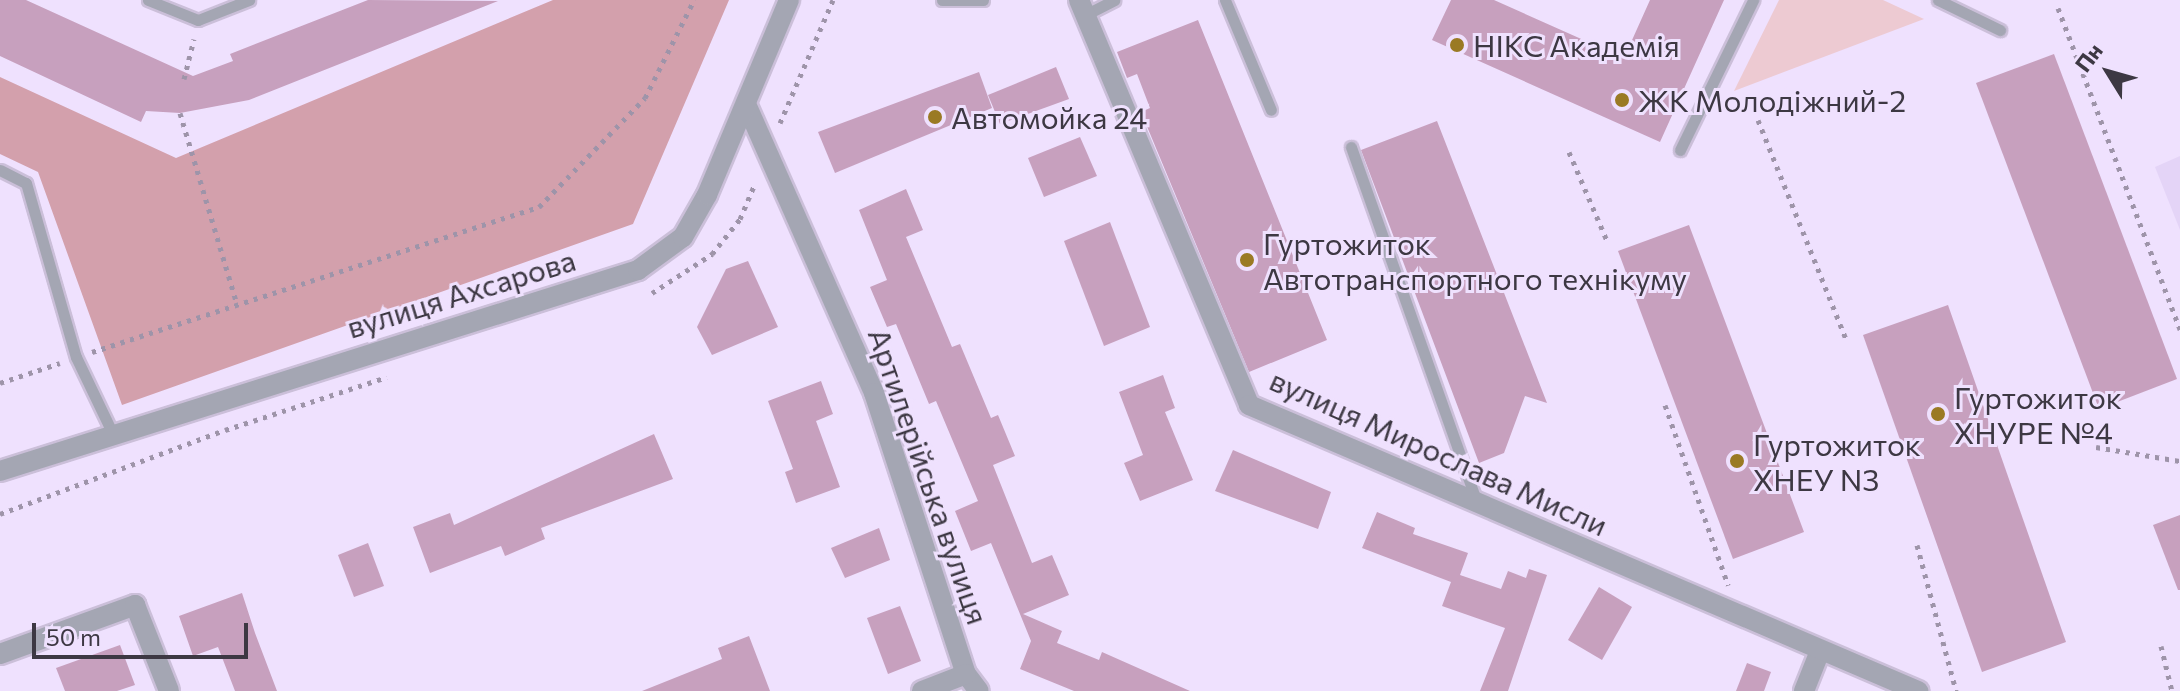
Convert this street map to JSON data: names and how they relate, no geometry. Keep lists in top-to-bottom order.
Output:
{
  "streets": {
    "street": ["вулиця Ахсарова", "вулиця Мирослава Мисли", "Артилерійська вулиця"]
  },
  "crossings": [
    ["вулиця Ахсарова", "Артилерійська вулиця"]
  ],
  "places": [
    "НІКС Академія",
    "ЖК Молодіжний-2",
    "Автомойка 24",
    "Гуртожиток Автотранспортного технікуму",
    "Гуртожиток ХНУРЕ №4",
    "Гуртожиток ХНЕУ N3"
  ],
  "scale_bar": "50 m",
  "north": "top left"
}
